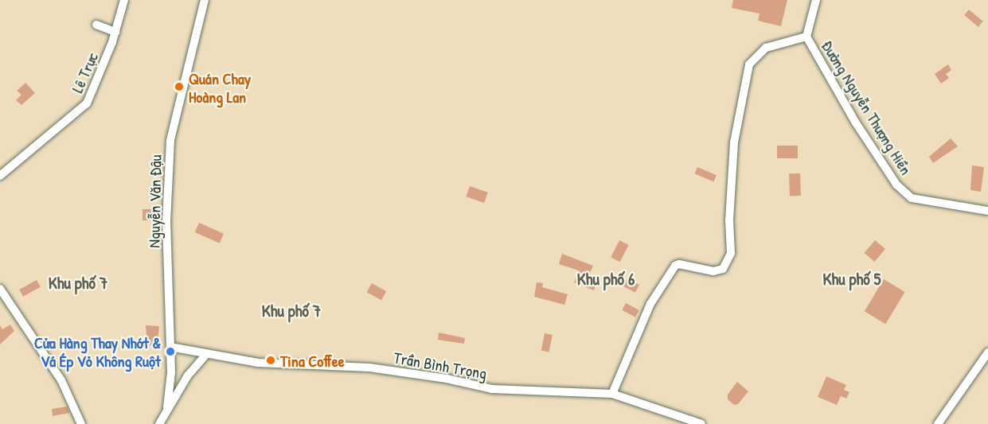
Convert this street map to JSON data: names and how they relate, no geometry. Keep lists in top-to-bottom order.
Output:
{
  "streets": {
    "street": [
      "Lê Trực",
      "Đường Nguyễn Thượng Hiền",
      "Nguyễn Văn Đậu",
      "Trần Bình Trọng"
    ]
  },
  "crossings": [
    ["Nguyễn Văn Đậu", "Trần Bình Trọng"]
  ],
  "districts": [
    "Khu phố 6",
    "Khu phố 5",
    "Khu phố 7",
    "Khu phố 7"
  ],
  "places": ["Quán Chay Hoàng Lan", "Cửa Hàng Thay Nhớt & Vá Ép Vỏ Không Ruột", "Tina Coffee"]
}
